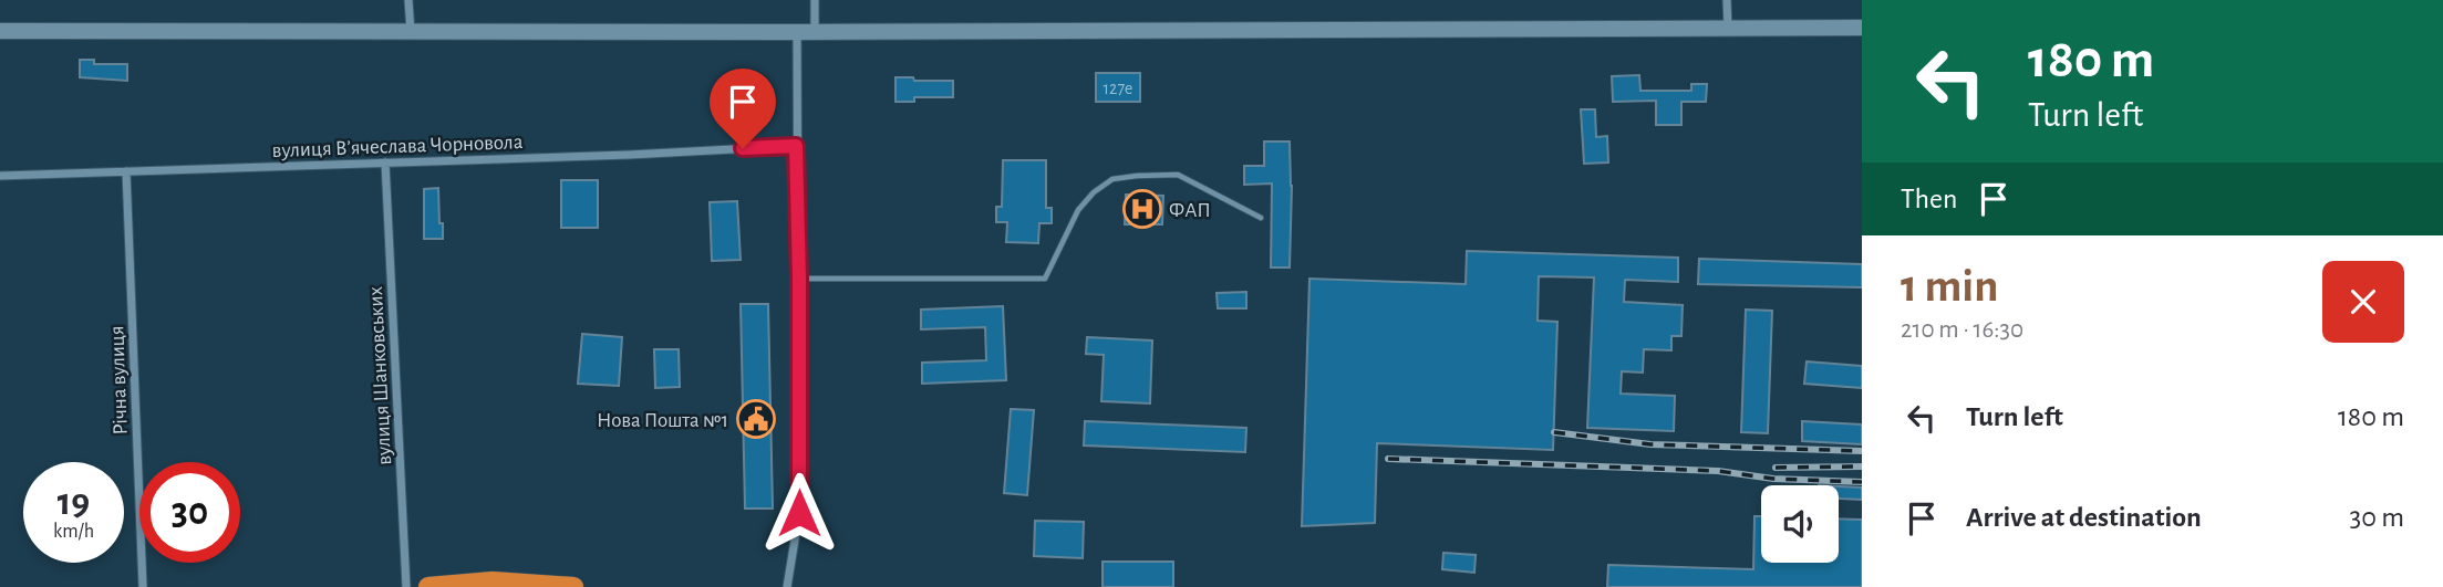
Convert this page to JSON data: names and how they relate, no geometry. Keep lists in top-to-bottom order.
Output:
{
  "streets": {
    "street": ["вулиця Вʼячеслава Чорновола", "вулиця Шанковських", "Річна вулиця"]
  },
  "crossings": [
    ["вулиця Вʼячеслава Чорновола", "вулиця Шанковських"],
    ["вулиця Вʼячеслава Чорновола", "Річна вулиця"]
  ],
  "places": {
    "hospital": ["ФАП"],
    "public building": ["Нова Пошта №1"]
  },
  "house_numbers": ["127е"],
  "page": {
    "turn": ["180 m", "Turn left"],
    "then": "Then",
    "heading": ["1 min", "210 m · 16:30"],
    "list": [
      {
        "name": "Turn left",
        "value": "180 m"
      },
      {
        "name": "Arrive at destination",
        "value": "30 m"
      }
    ],
    "speed": "19 km/h",
    "limit": "30"
  }
}
